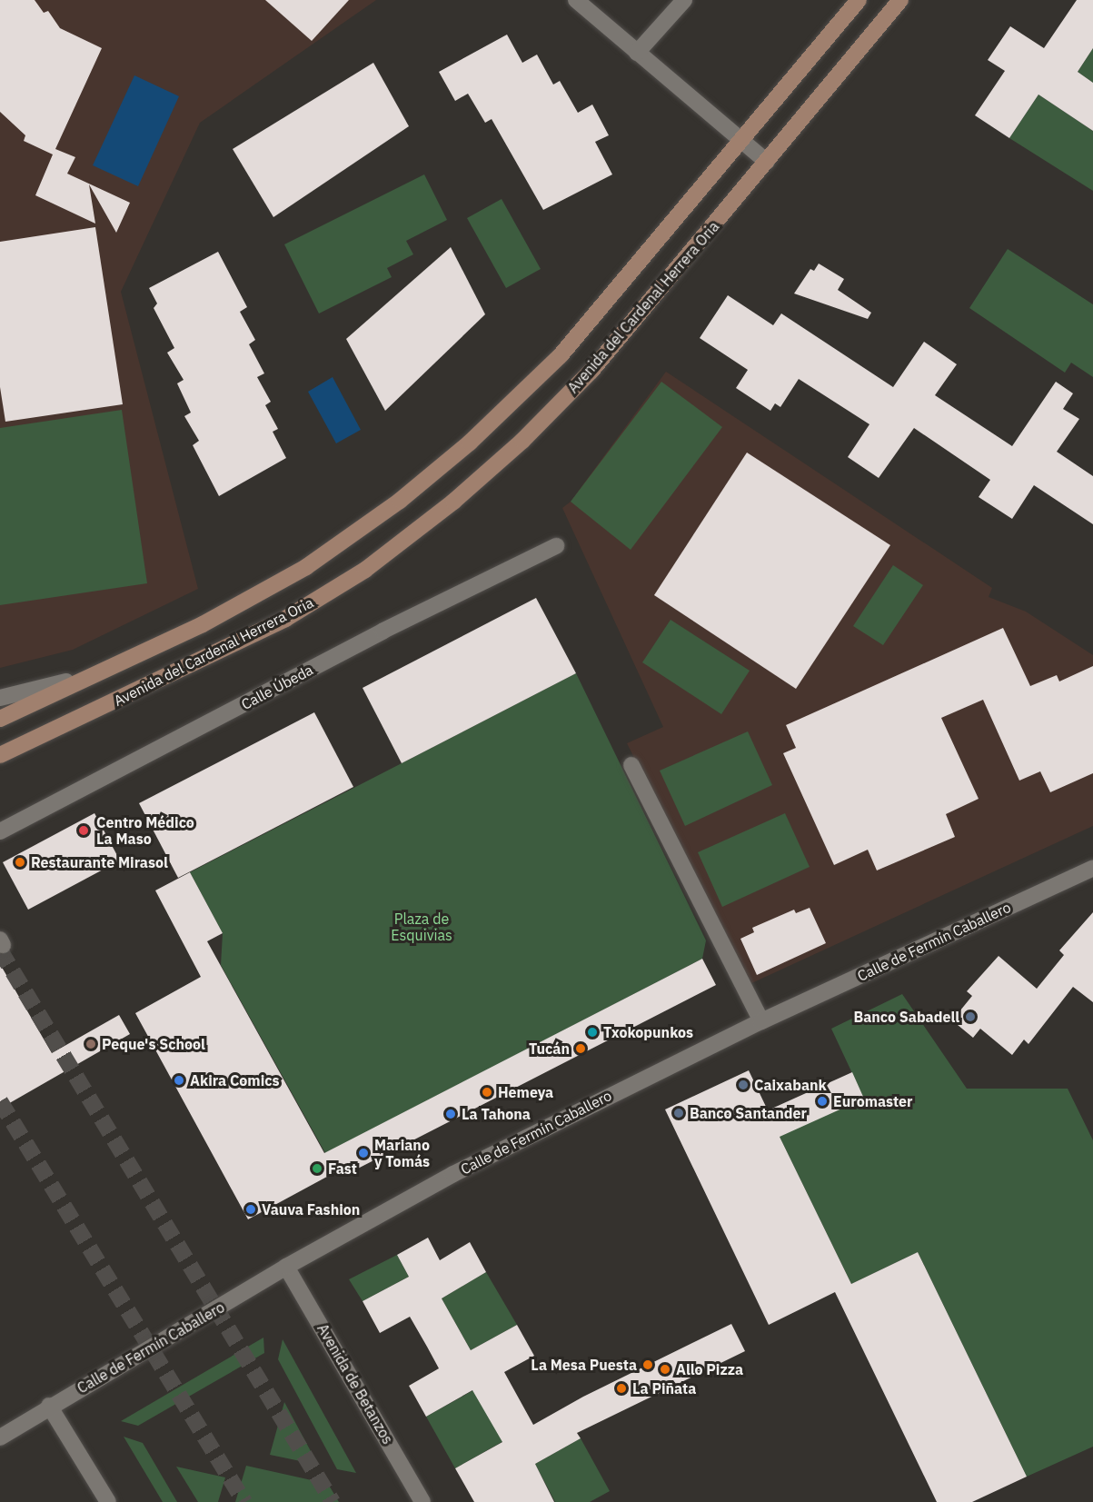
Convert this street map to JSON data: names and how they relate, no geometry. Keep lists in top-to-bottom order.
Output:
{
  "streets": {
    "main road": ["Avenida del Cardenal Herrera Oria"],
    "street": ["Calle Úbeda", "Calle de Fermín Caballero", "Avenida de Betanzos"]
  },
  "crossings": [
    ["Calle de Fermín Caballero", "Avenida de Betanzos"]
  ],
  "parks": ["Plaza de Esquivias"],
  "places": [
    "Centro Médico La Maso",
    "Restaurante Mirasol",
    "Banco Sabadell",
    "Txokopunkos",
    "Peque's School",
    "Tucán",
    "Akira Comics",
    "Caixabank",
    "Hemeya",
    "Euromaster",
    "Banco Santander",
    "La Tahona",
    "Mariano y Tomás",
    "Fast",
    "Vauva Fashion",
    "La Mesa Puesta",
    "Allo Pizza",
    "La Piñata"
  ]
}
